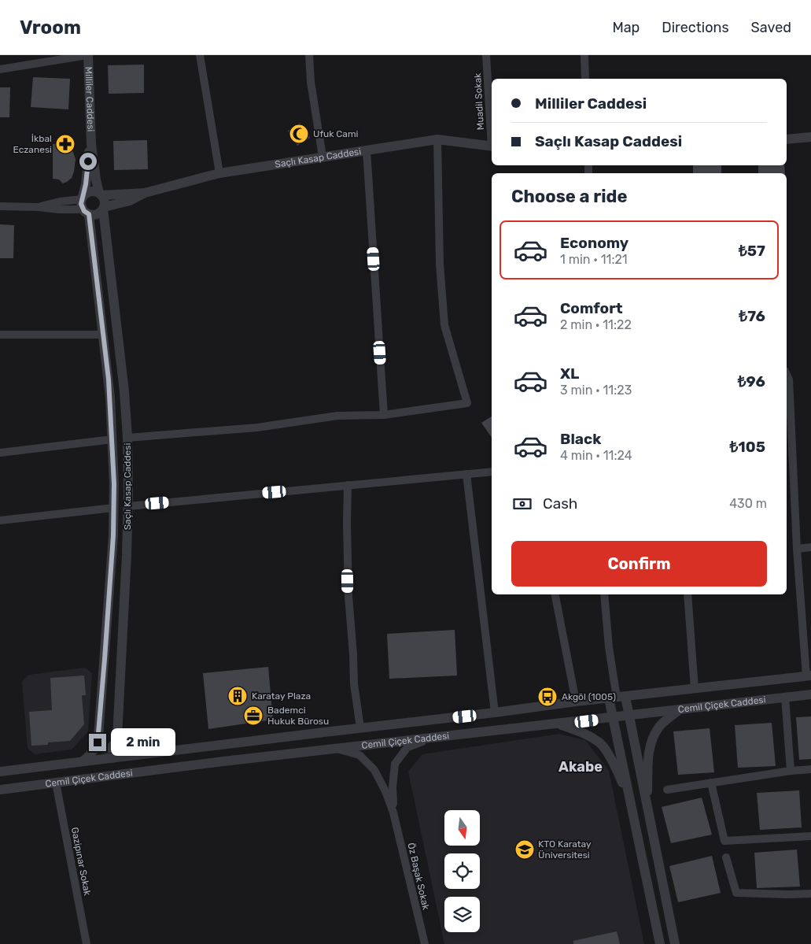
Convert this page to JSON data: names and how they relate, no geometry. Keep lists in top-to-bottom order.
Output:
{
  "streets": {
    "street": [
      "Milliler Caddesi",
      "Muadil Sokak",
      "Saçlı Kasap Caddesi",
      "Cemil Çiçek Caddesi",
      "Gazipınar Sokak",
      "Öz Başak Sokak"
    ]
  },
  "crossings": [
    ["Milliler Caddesi", "Saçlı Kasap Caddesi"],
    ["Cemil Çiçek Caddesi", "Gazipınar Sokak"]
  ],
  "districts": ["Akabe"],
  "places": {
    "mosque": ["Ufuk Cami"],
    "pharmacy": ["İkbal Eczanesi"],
    "building": ["Karatay Plaza"],
    "bus stop": ["Akgöl (1005)"],
    "office": ["Bademci Hukuk Bürosu"],
    "school or university": ["KTO Karatay Üniversitesi"]
  },
  "north": "bottom",
  "page": {
    "header": "Vroom",
    "nav": ["Map", "Directions", "Saved"],
    "banner": ["Milliler Caddesi", "Saçlı Kasap Caddesi"],
    "heading": "Choose a ride",
    "list": [
      {
        "name": "Economy",
        "note": "1 min · 11:21",
        "value": "₺57"
      },
      {
        "name": "Comfort",
        "note": "2 min · 11:22",
        "value": "₺76"
      },
      {
        "name": "XL",
        "note": "3 min · 11:23",
        "value": "₺96"
      },
      {
        "name": "Black",
        "note": "4 min · 11:24",
        "value": "₺105"
      }
    ],
    "pay": ["Cash", "430 m"],
    "buttons": "Confirm",
    "bubble": "2 min"
  }
}
